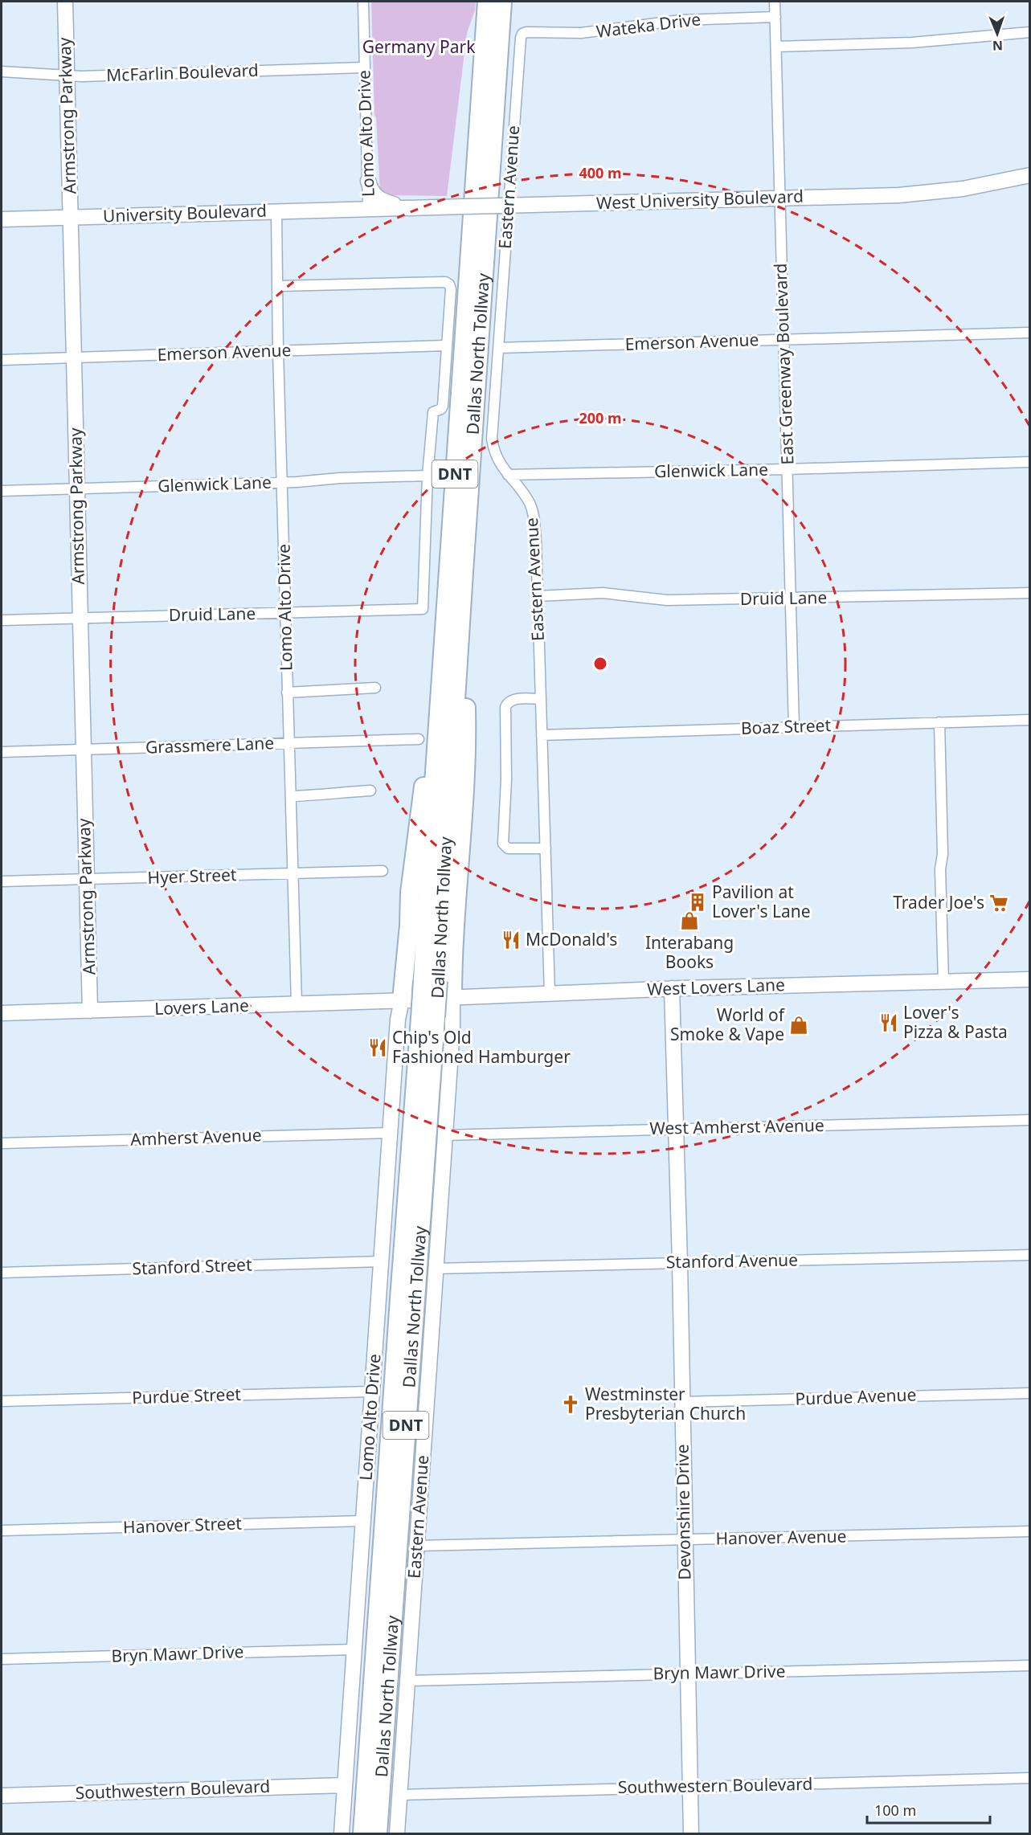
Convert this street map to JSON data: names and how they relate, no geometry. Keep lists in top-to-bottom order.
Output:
{
  "streets": {
    "highway": ["Dallas North Tollway", "DNT"],
    "street": [
      "Wateka Drive",
      "McFarlin Boulevard",
      "Armstrong Parkway",
      "Lomo Alto Drive",
      "Eastern Avenue",
      "West University Boulevard",
      "University Boulevard",
      "Emerson Avenue",
      "East Greenway Boulevard",
      "Glenwick Lane",
      "Druid Lane",
      "Boaz Street",
      "Grassmere Lane",
      "Hyer Street",
      "West Lovers Lane",
      "Lovers Lane",
      "West Amherst Avenue",
      "Amherst Avenue",
      "Stanford Avenue",
      "Stanford Street",
      "Purdue Street",
      "Purdue Avenue",
      "Devonshire Drive",
      "Hanover Street",
      "Hanover Avenue",
      "Bryn Mawr Drive",
      "Southwestern Boulevard"
    ]
  },
  "crossings": [
    ["Wateka Drive", "Eastern Avenue"],
    ["Wateka Drive", "East Greenway Boulevard"],
    ["McFarlin Boulevard", "Armstrong Parkway"],
    ["McFarlin Boulevard", "Lomo Alto Drive"],
    ["Armstrong Parkway", "University Boulevard"],
    ["Armstrong Parkway", "Emerson Avenue"],
    ["Armstrong Parkway", "Glenwick Lane"],
    ["Armstrong Parkway", "Druid Lane"],
    ["Armstrong Parkway", "Grassmere Lane"],
    ["Armstrong Parkway", "Hyer Street"],
    ["Armstrong Parkway", "Lovers Lane"],
    ["Lomo Alto Drive", "West University Boulevard"],
    ["Lomo Alto Drive", "University Boulevard"],
    ["Lomo Alto Drive", "Emerson Avenue"],
    ["Lomo Alto Drive", "Glenwick Lane"],
    ["Lomo Alto Drive", "Druid Lane"],
    ["Lomo Alto Drive", "Grassmere Lane"],
    ["Lomo Alto Drive", "Hyer Street"],
    ["Lomo Alto Drive", "West Lovers Lane"],
    ["Lomo Alto Drive", "Lovers Lane"],
    ["Lomo Alto Drive", "Amherst Avenue"],
    ["Lomo Alto Drive", "Stanford Street"],
    ["Lomo Alto Drive", "Purdue Street"],
    ["Lomo Alto Drive", "Hanover Street"],
    ["Lomo Alto Drive", "Bryn Mawr Drive"],
    ["Lomo Alto Drive", "Southwestern Boulevard"],
    ["Eastern Avenue", "West University Boulevard"],
    ["Eastern Avenue", "Emerson Avenue"],
    ["Eastern Avenue", "Glenwick Lane"],
    ["Eastern Avenue", "Druid Lane"],
    ["Eastern Avenue", "Boaz Street"],
    ["Eastern Avenue", "West Lovers Lane"],
    ["Eastern Avenue", "West Amherst Avenue"],
    ["Eastern Avenue", "Stanford Avenue"],
    ["Eastern Avenue", "Hanover Avenue"],
    ["Eastern Avenue", "Bryn Mawr Drive"],
    ["Eastern Avenue", "Southwestern Boulevard"],
    ["West University Boulevard", "University Boulevard"],
    ["West University Boulevard", "East Greenway Boulevard"],
    ["Emerson Avenue", "East Greenway Boulevard"],
    ["East Greenway Boulevard", "Glenwick Lane"],
    ["East Greenway Boulevard", "Druid Lane"],
    ["East Greenway Boulevard", "Boaz Street"],
    ["Glenwick Lane", "Druid Lane"],
    ["West Lovers Lane", "Lovers Lane"],
    ["West Lovers Lane", "Devonshire Drive"],
    ["West Amherst Avenue", "Devonshire Drive"],
    ["Stanford Avenue", "Devonshire Drive"],
    ["Purdue Avenue", "Devonshire Drive"],
    ["Devonshire Drive", "Hanover Avenue"],
    ["Devonshire Drive", "Bryn Mawr Drive"],
    ["Devonshire Drive", "Southwestern Boulevard"]
  ],
  "parks": ["Germany Park"],
  "places": {
    "building": ["Pavilion at Lover's Lane"],
    "supermarket": ["Trader Joe's"],
    "shop": ["Interabang Books", "World of Smoke & Vape"],
    "restaurant": ["McDonald's", "Lover's Pizza & Pasta", "Chip's Old Fashioned Hamburger"],
    "church": ["Westminster Presbyterian Church"]
  },
  "scale_bar": "100 m",
  "north": "bottom",
  "rings": ["400 m", "200 m"]
}
